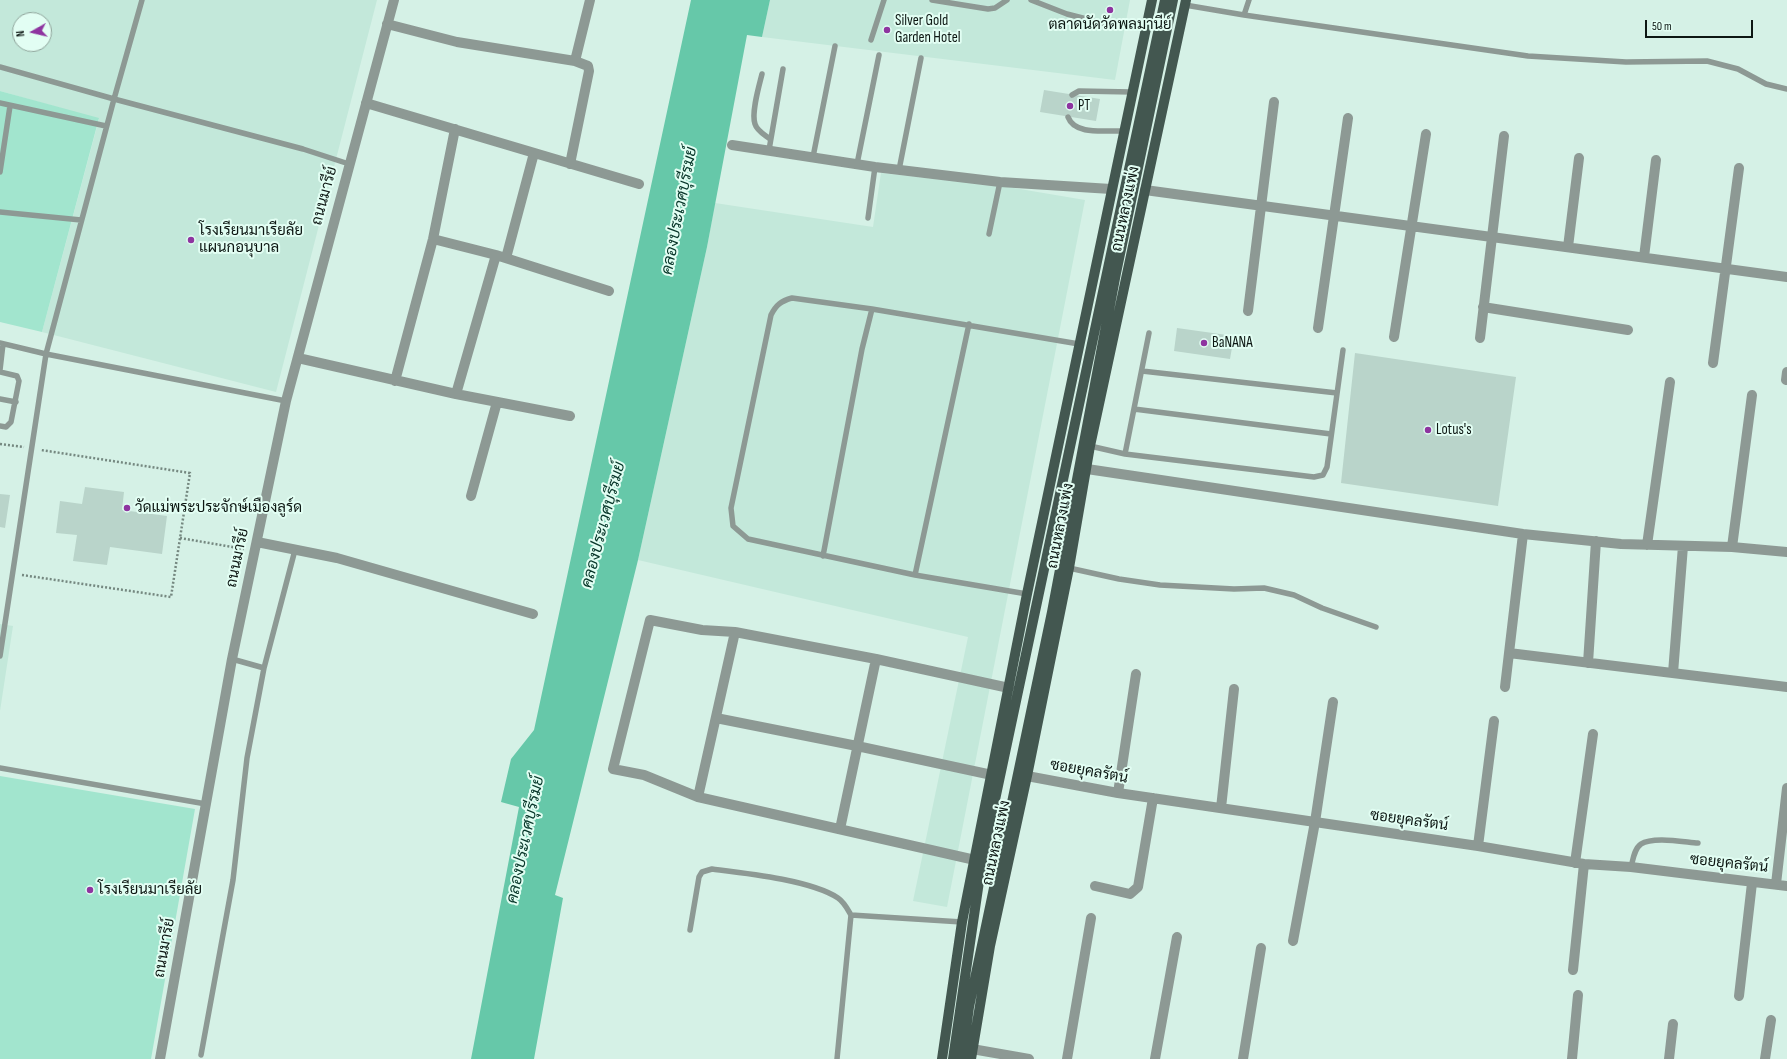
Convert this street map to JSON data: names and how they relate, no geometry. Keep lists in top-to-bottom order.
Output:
{
  "streets": {
    "main road": ["ถนนหลวงแพ่ง"],
    "street": ["ถนนมารีย์", "ซอยยุคลรัตน์"]
  },
  "crossings": [
    ["ถนนหลวงแพ่ง", "ซอยยุคลรัตน์"]
  ],
  "water": ["คลองประเวศบุรีรมย์"],
  "places": [
    "ตลาดนัดวัดพลมานีย์",
    "Silver Gold Garden Hotel",
    "PT",
    "โรงเรียนมาเรียลัย แผนกอนุบาล",
    "BaNANA",
    "Lotus's",
    "วัดแม่พระประจักษ์เมืองลูร์ด",
    "โรงเรียนมาเรียลัย"
  ],
  "scale_bar": "50 m",
  "north": "left"
}
